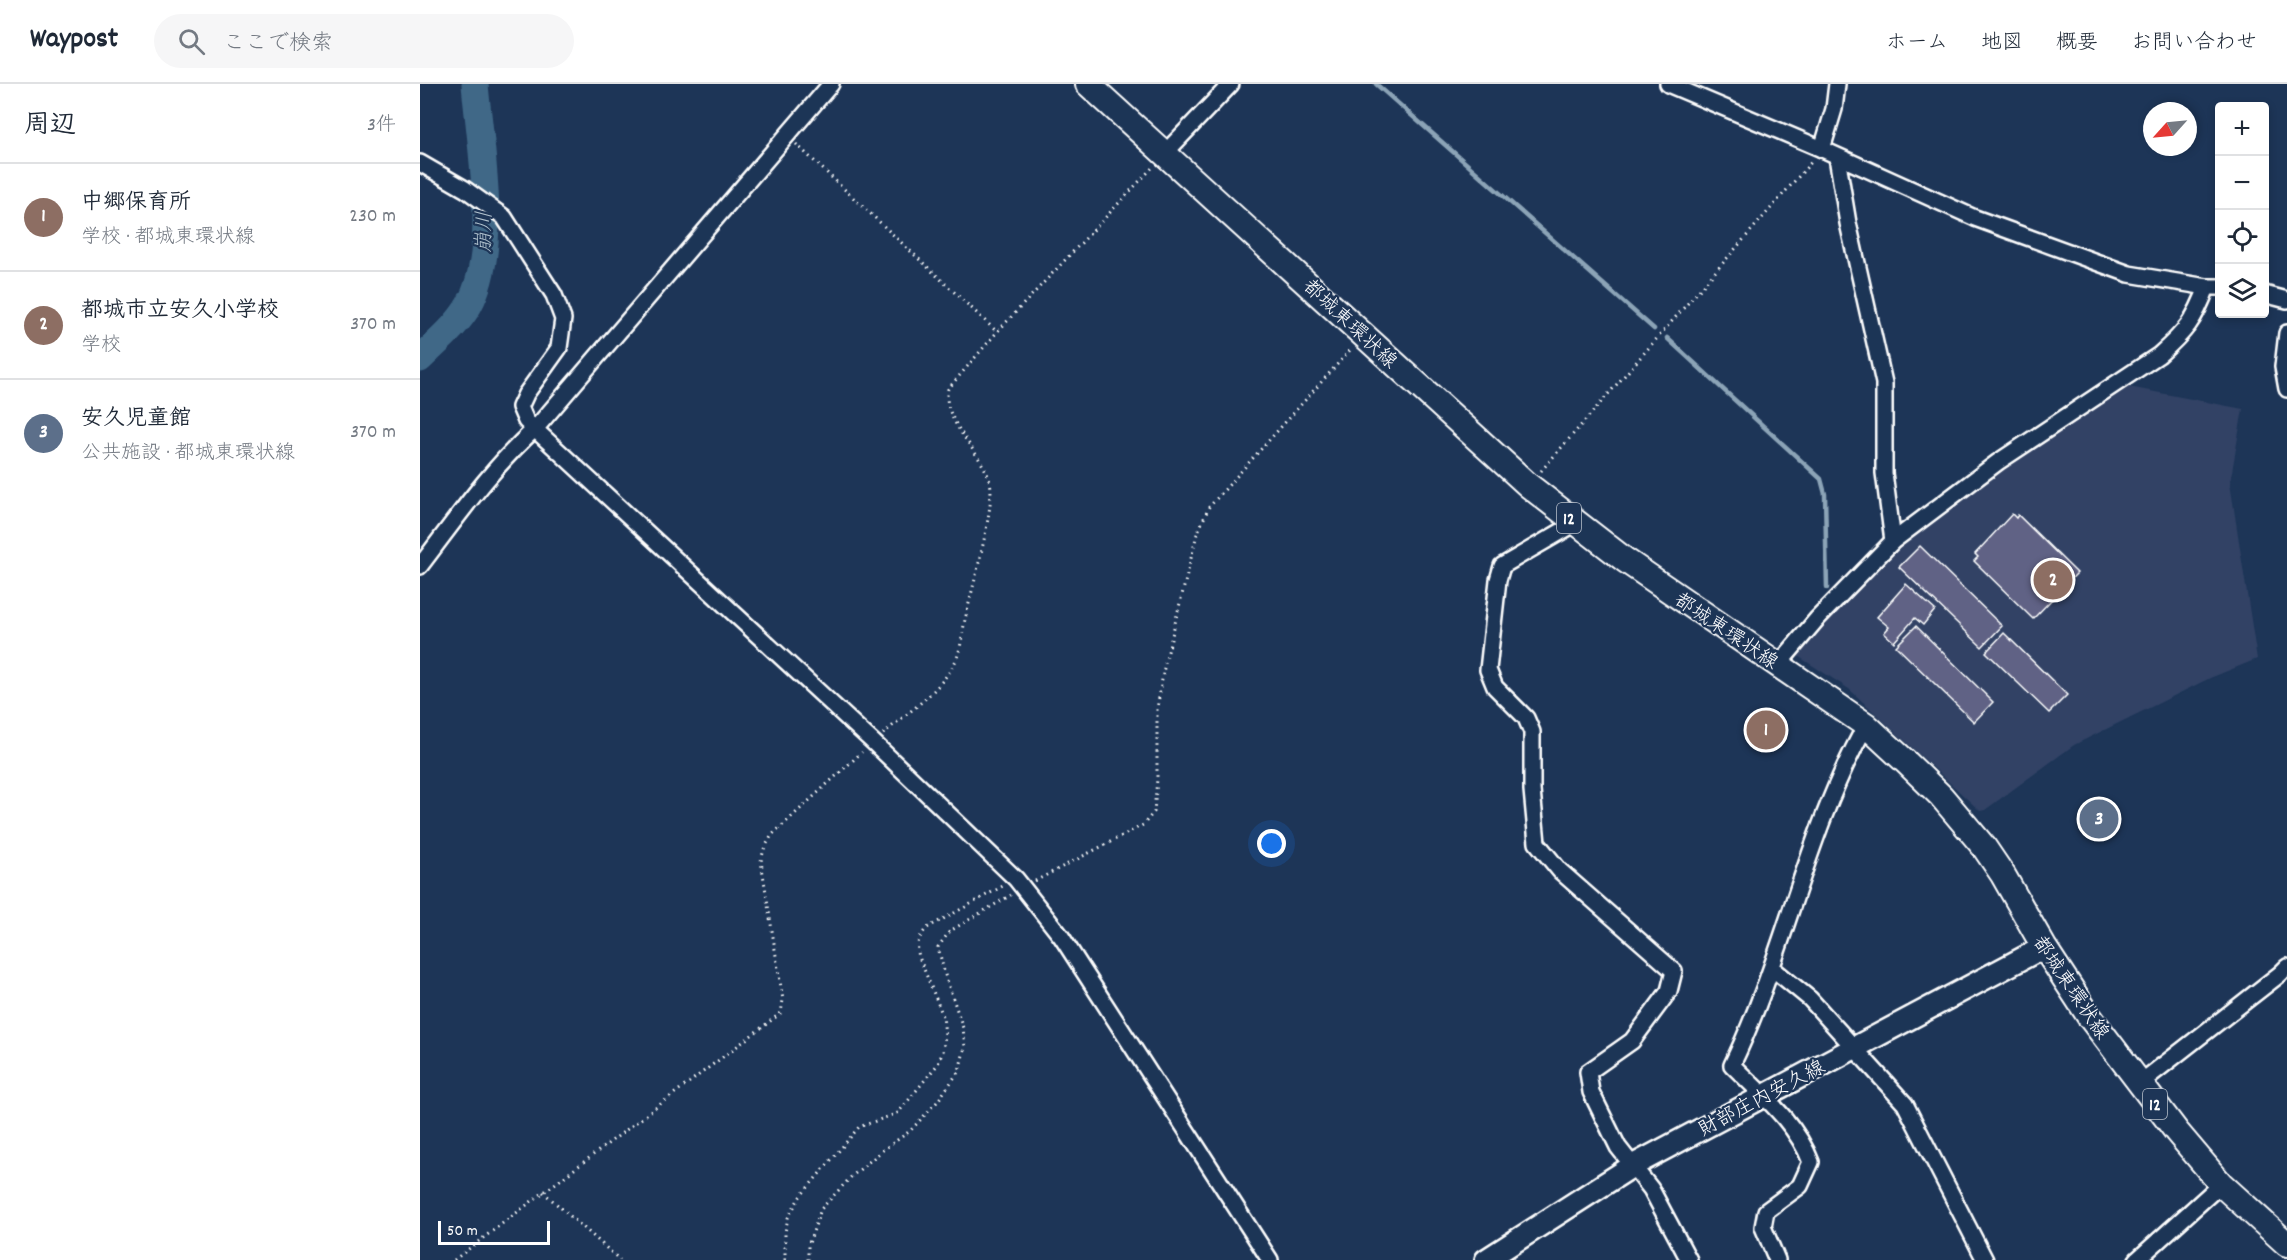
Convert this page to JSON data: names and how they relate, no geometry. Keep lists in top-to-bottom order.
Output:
{
  "streets": {
    "main road": ["都城東環状線", "12", "財部庄内安久線"]
  },
  "crossings": [
    ["都城東環状線", "財部庄内安久線"]
  ],
  "water": ["崩川"],
  "scale_bar": "50 m",
  "north": "bottom left",
  "page": {
    "header": "Waypost",
    "search": "ここで検索",
    "nav": [
      "ホーム",
      "地図",
      "概要",
      "お問い合わせ"
    ],
    "heading": ["周辺", "3件"],
    "map_buttons": ["+", "−"],
    "list": [
      {
        "mark": "1",
        "name": "中郷保育所",
        "note": "学校 · 都城東環状線",
        "value": "230 m"
      },
      {
        "mark": "2",
        "name": "都城市立安久小学校",
        "note": "学校",
        "value": "370 m"
      },
      {
        "mark": "3",
        "name": "安久児童館",
        "note": "公共施設 · 都城東環状線",
        "value": "370 m"
      }
    ],
    "pins": ["2", "1", "3"],
    "scale": "50 m"
  }
}
